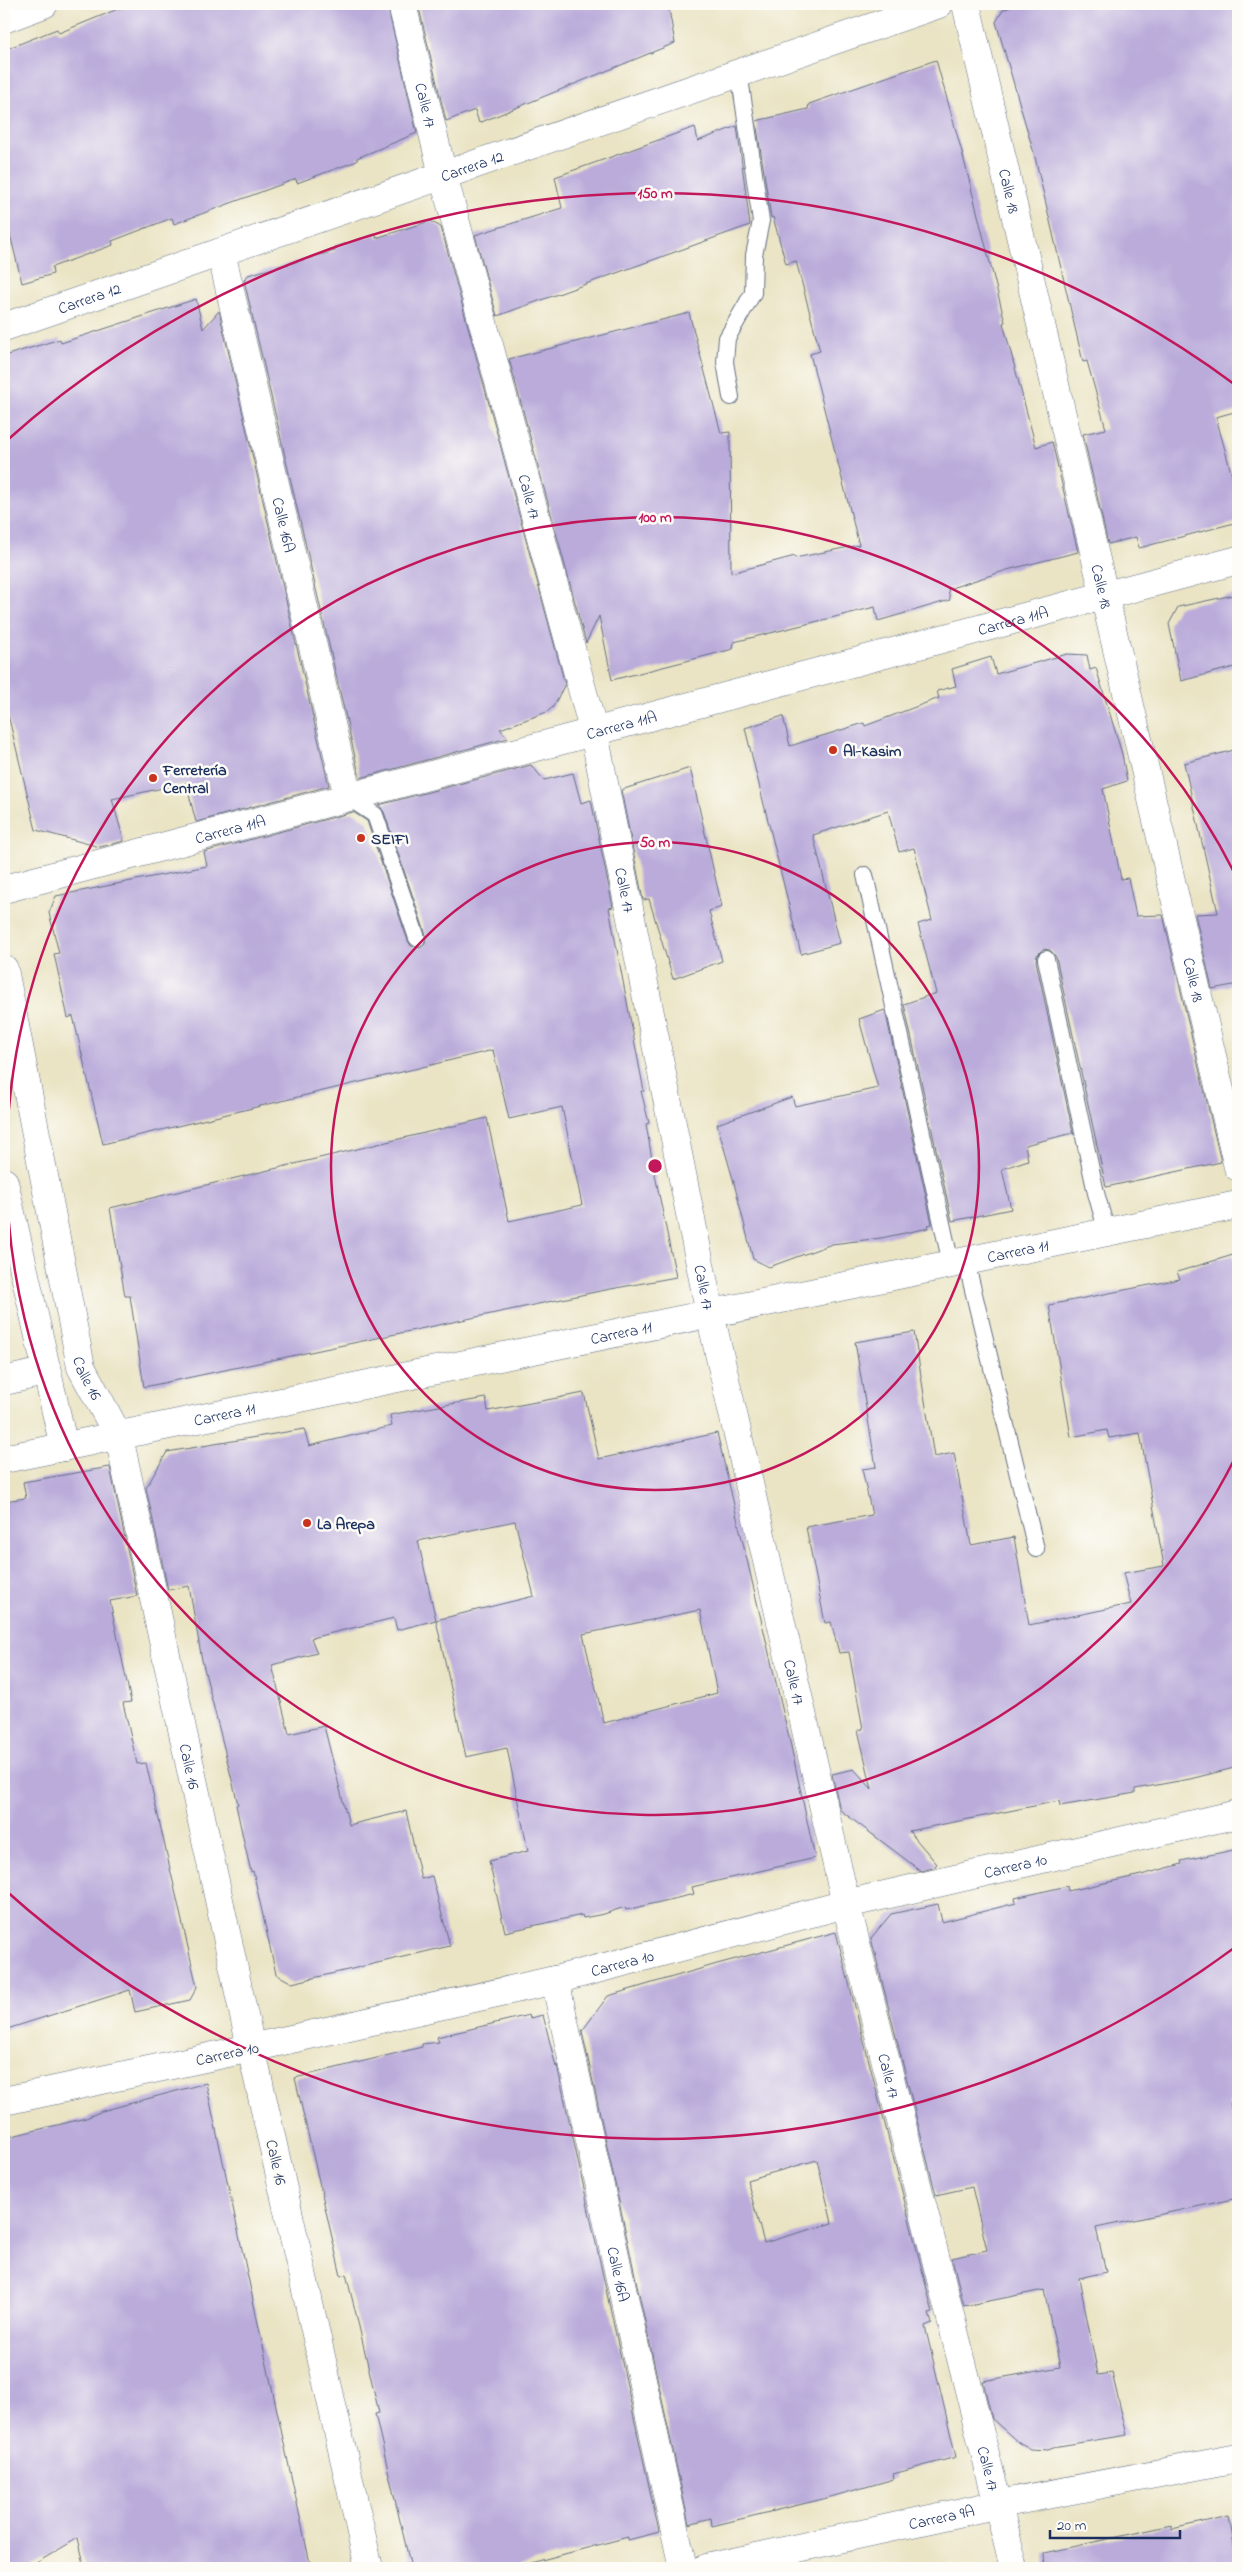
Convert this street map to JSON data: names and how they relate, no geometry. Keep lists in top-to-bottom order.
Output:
{
  "streets": {
    "street": [
      "Calle 17",
      "Carrera 12",
      "Calle 18",
      "Calle 16A",
      "Carrera 11A",
      "Carrera 11",
      "Calle 16",
      "Carrera 10",
      "Carrera 9A"
    ]
  },
  "crossings": [
    ["Calle 17", "Carrera 12"],
    ["Calle 17", "Carrera 11A"],
    ["Calle 17", "Carrera 11"],
    ["Calle 17", "Carrera 10"],
    ["Calle 17", "Carrera 9A"],
    ["Carrera 12", "Calle 16A"],
    ["Calle 18", "Carrera 11A"],
    ["Calle 16A", "Carrera 11A"],
    ["Calle 16A", "Carrera 10"],
    ["Carrera 11", "Calle 16"],
    ["Calle 16", "Carrera 10"]
  ],
  "places": [
    "Al-Kasim",
    "Ferretería Central",
    "SEIFI",
    "La Arepa"
  ],
  "scale_bar": "20 m",
  "rings": ["150 m", "100 m", "50 m"]
}
